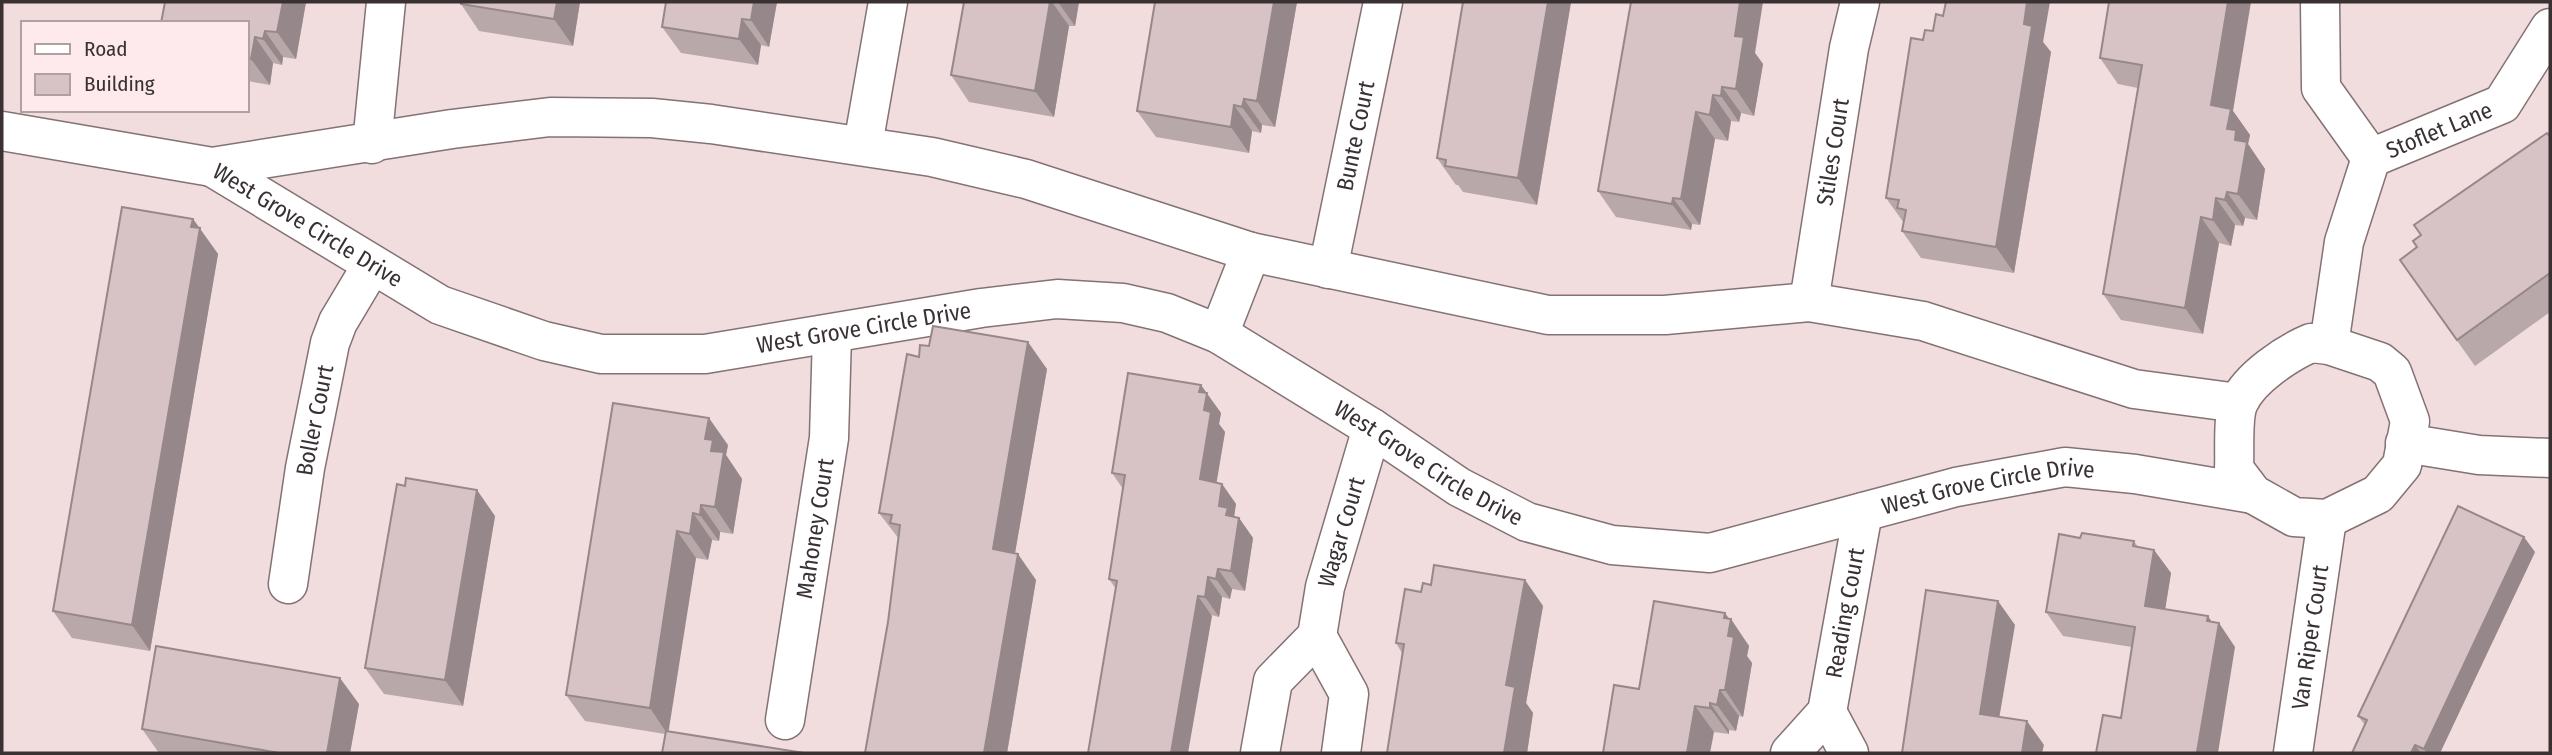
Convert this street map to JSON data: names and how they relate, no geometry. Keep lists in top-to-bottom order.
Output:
{
  "streets": {
    "street": [
      "Stoflet Lane",
      "Bunte Court",
      "Stiles Court",
      "West Grove Circle Drive",
      "Boller Court",
      "Mahoney Court",
      "Wagar Court",
      "Reading Court",
      "Van Riper Court"
    ]
  },
  "crossings": [
    ["Stoflet Lane", "West Grove Circle Drive"],
    ["Stoflet Lane", "Van Riper Court"],
    ["Bunte Court", "West Grove Circle Drive"],
    ["Stiles Court", "West Grove Circle Drive"],
    ["West Grove Circle Drive", "Boller Court"],
    ["West Grove Circle Drive", "Mahoney Court"],
    ["West Grove Circle Drive", "Wagar Court"],
    ["West Grove Circle Drive", "Reading Court"],
    ["West Grove Circle Drive", "Van Riper Court"]
  ],
  "legend": ["Road", "Building"]
}
